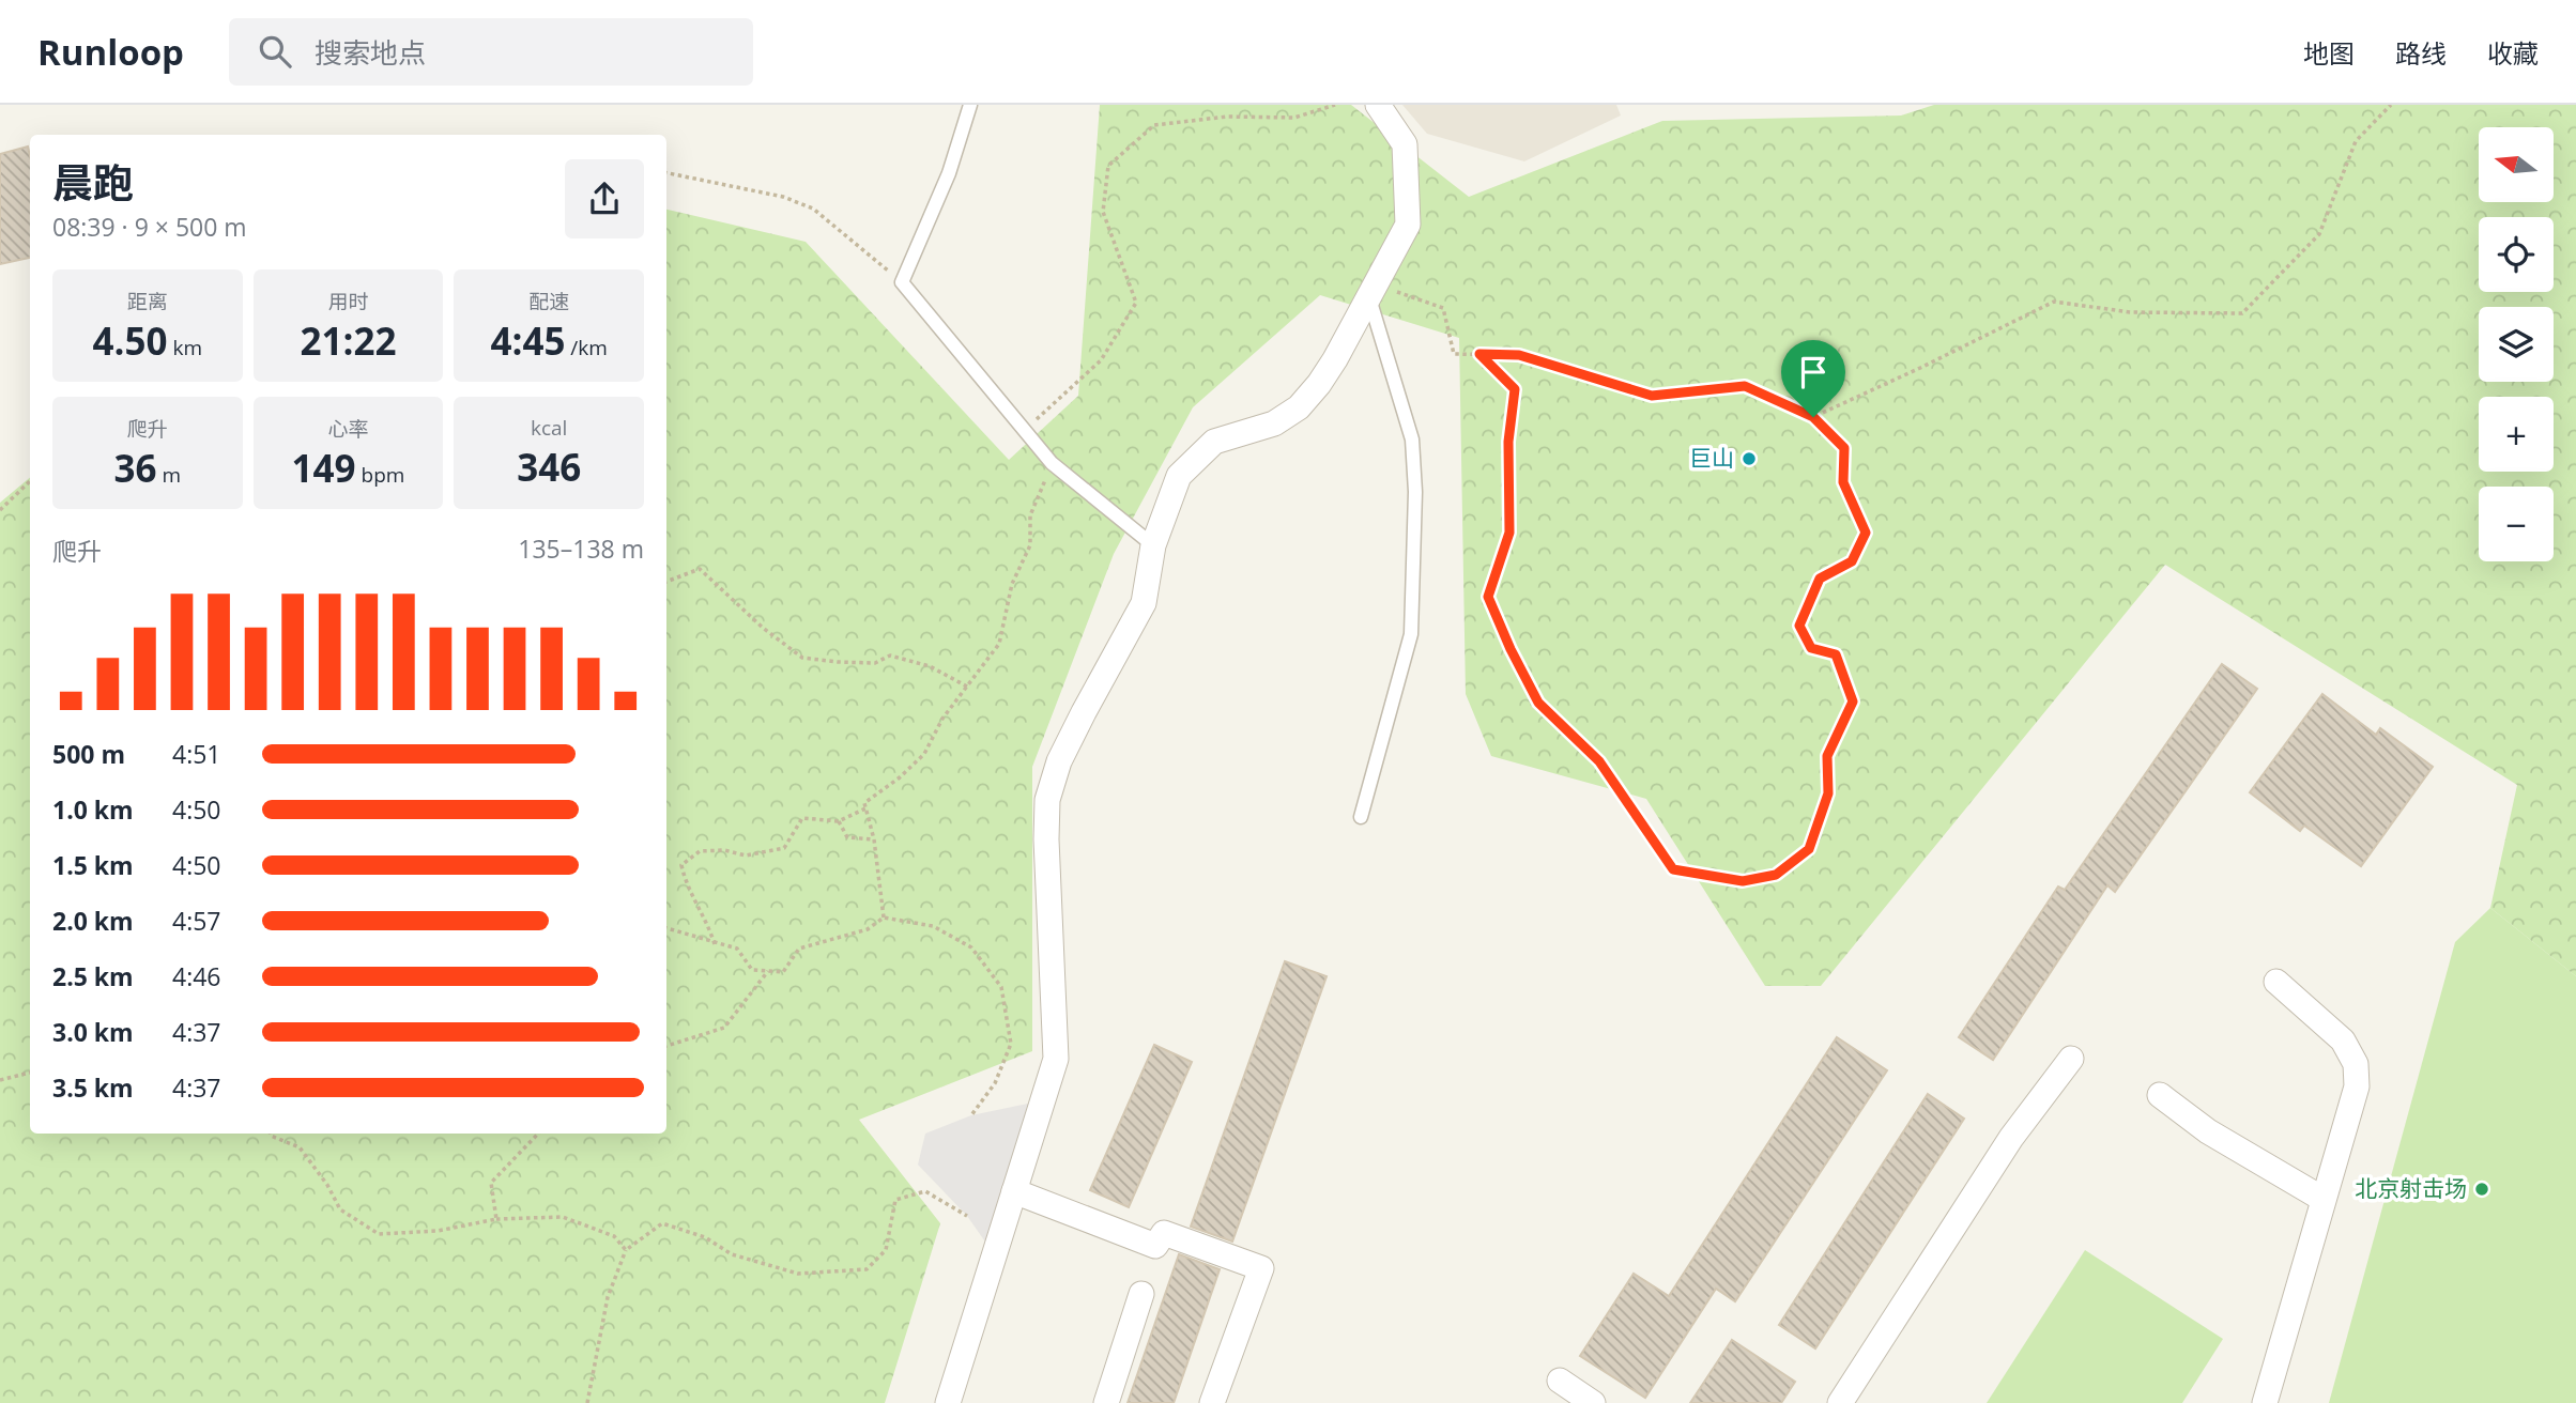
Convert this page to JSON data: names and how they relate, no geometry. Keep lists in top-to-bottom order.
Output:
{
  "places": ["巨山", "北京射击场"],
  "north": "left",
  "page": {
    "header": "Runloop",
    "search": "搜索地点",
    "nav": ["地图", "路线", "收藏"],
    "map_buttons": ["+", "−"],
    "heading": ["晨跑", "08:39 · 9 × 500 m"],
    "stats": [
      ["距离", "4.50 km"],
      ["用时", "21:22"],
      ["配速", "4:45 /km"],
      ["爬升", "36 m"],
      ["心率", "149 bpm"],
      ["kcal", "346"]
    ],
    "chart": ["爬升", "135–138 m"],
    "list": [
      {
        "name": "500 m",
        "note": "4:51"
      },
      {
        "name": "1.0 km",
        "note": "4:50"
      },
      {
        "name": "1.5 km",
        "note": "4:50"
      },
      {
        "name": "2.0 km",
        "note": "4:57"
      },
      {
        "name": "2.5 km",
        "note": "4:46"
      },
      {
        "name": "3.0 km",
        "note": "4:37"
      },
      {
        "name": "3.5 km",
        "note": "4:37"
      }
    ]
  }
}
